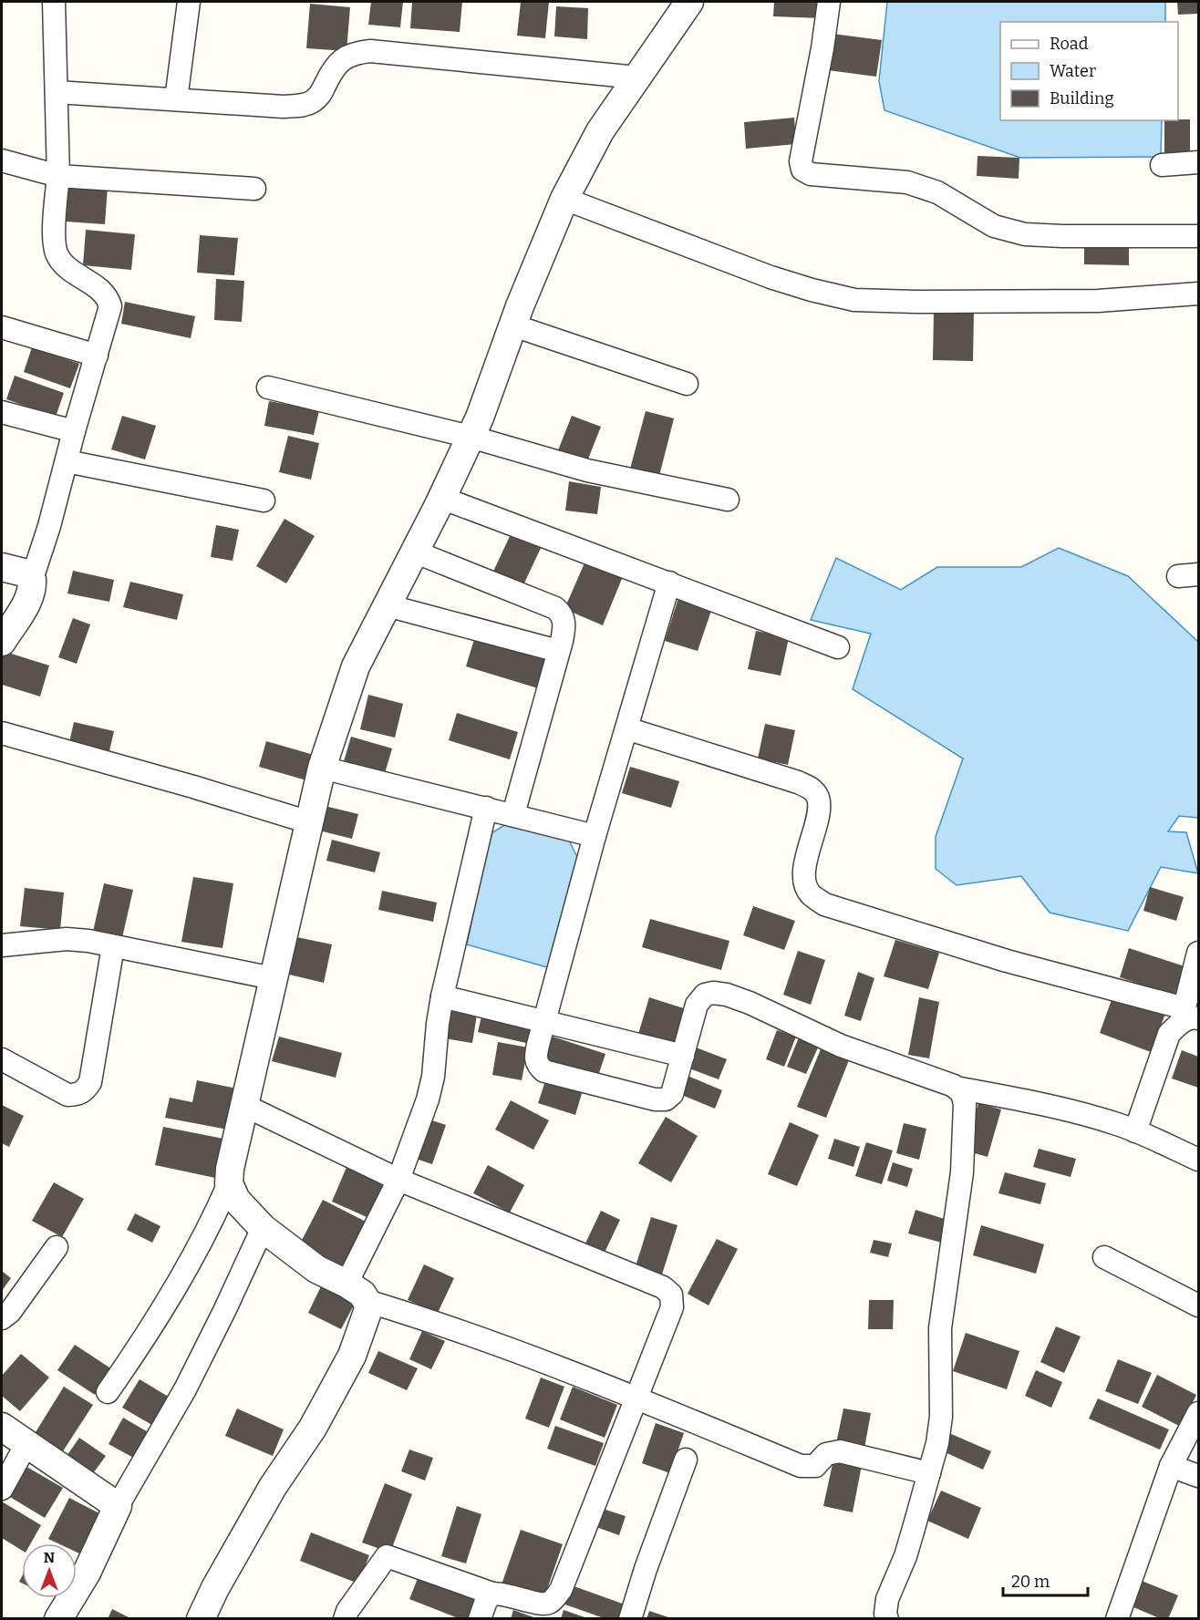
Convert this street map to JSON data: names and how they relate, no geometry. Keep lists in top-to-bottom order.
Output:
{
  "legend": ["Road", "Water", "Building"],
  "scale_bar": "20 m",
  "north": "top"
}
